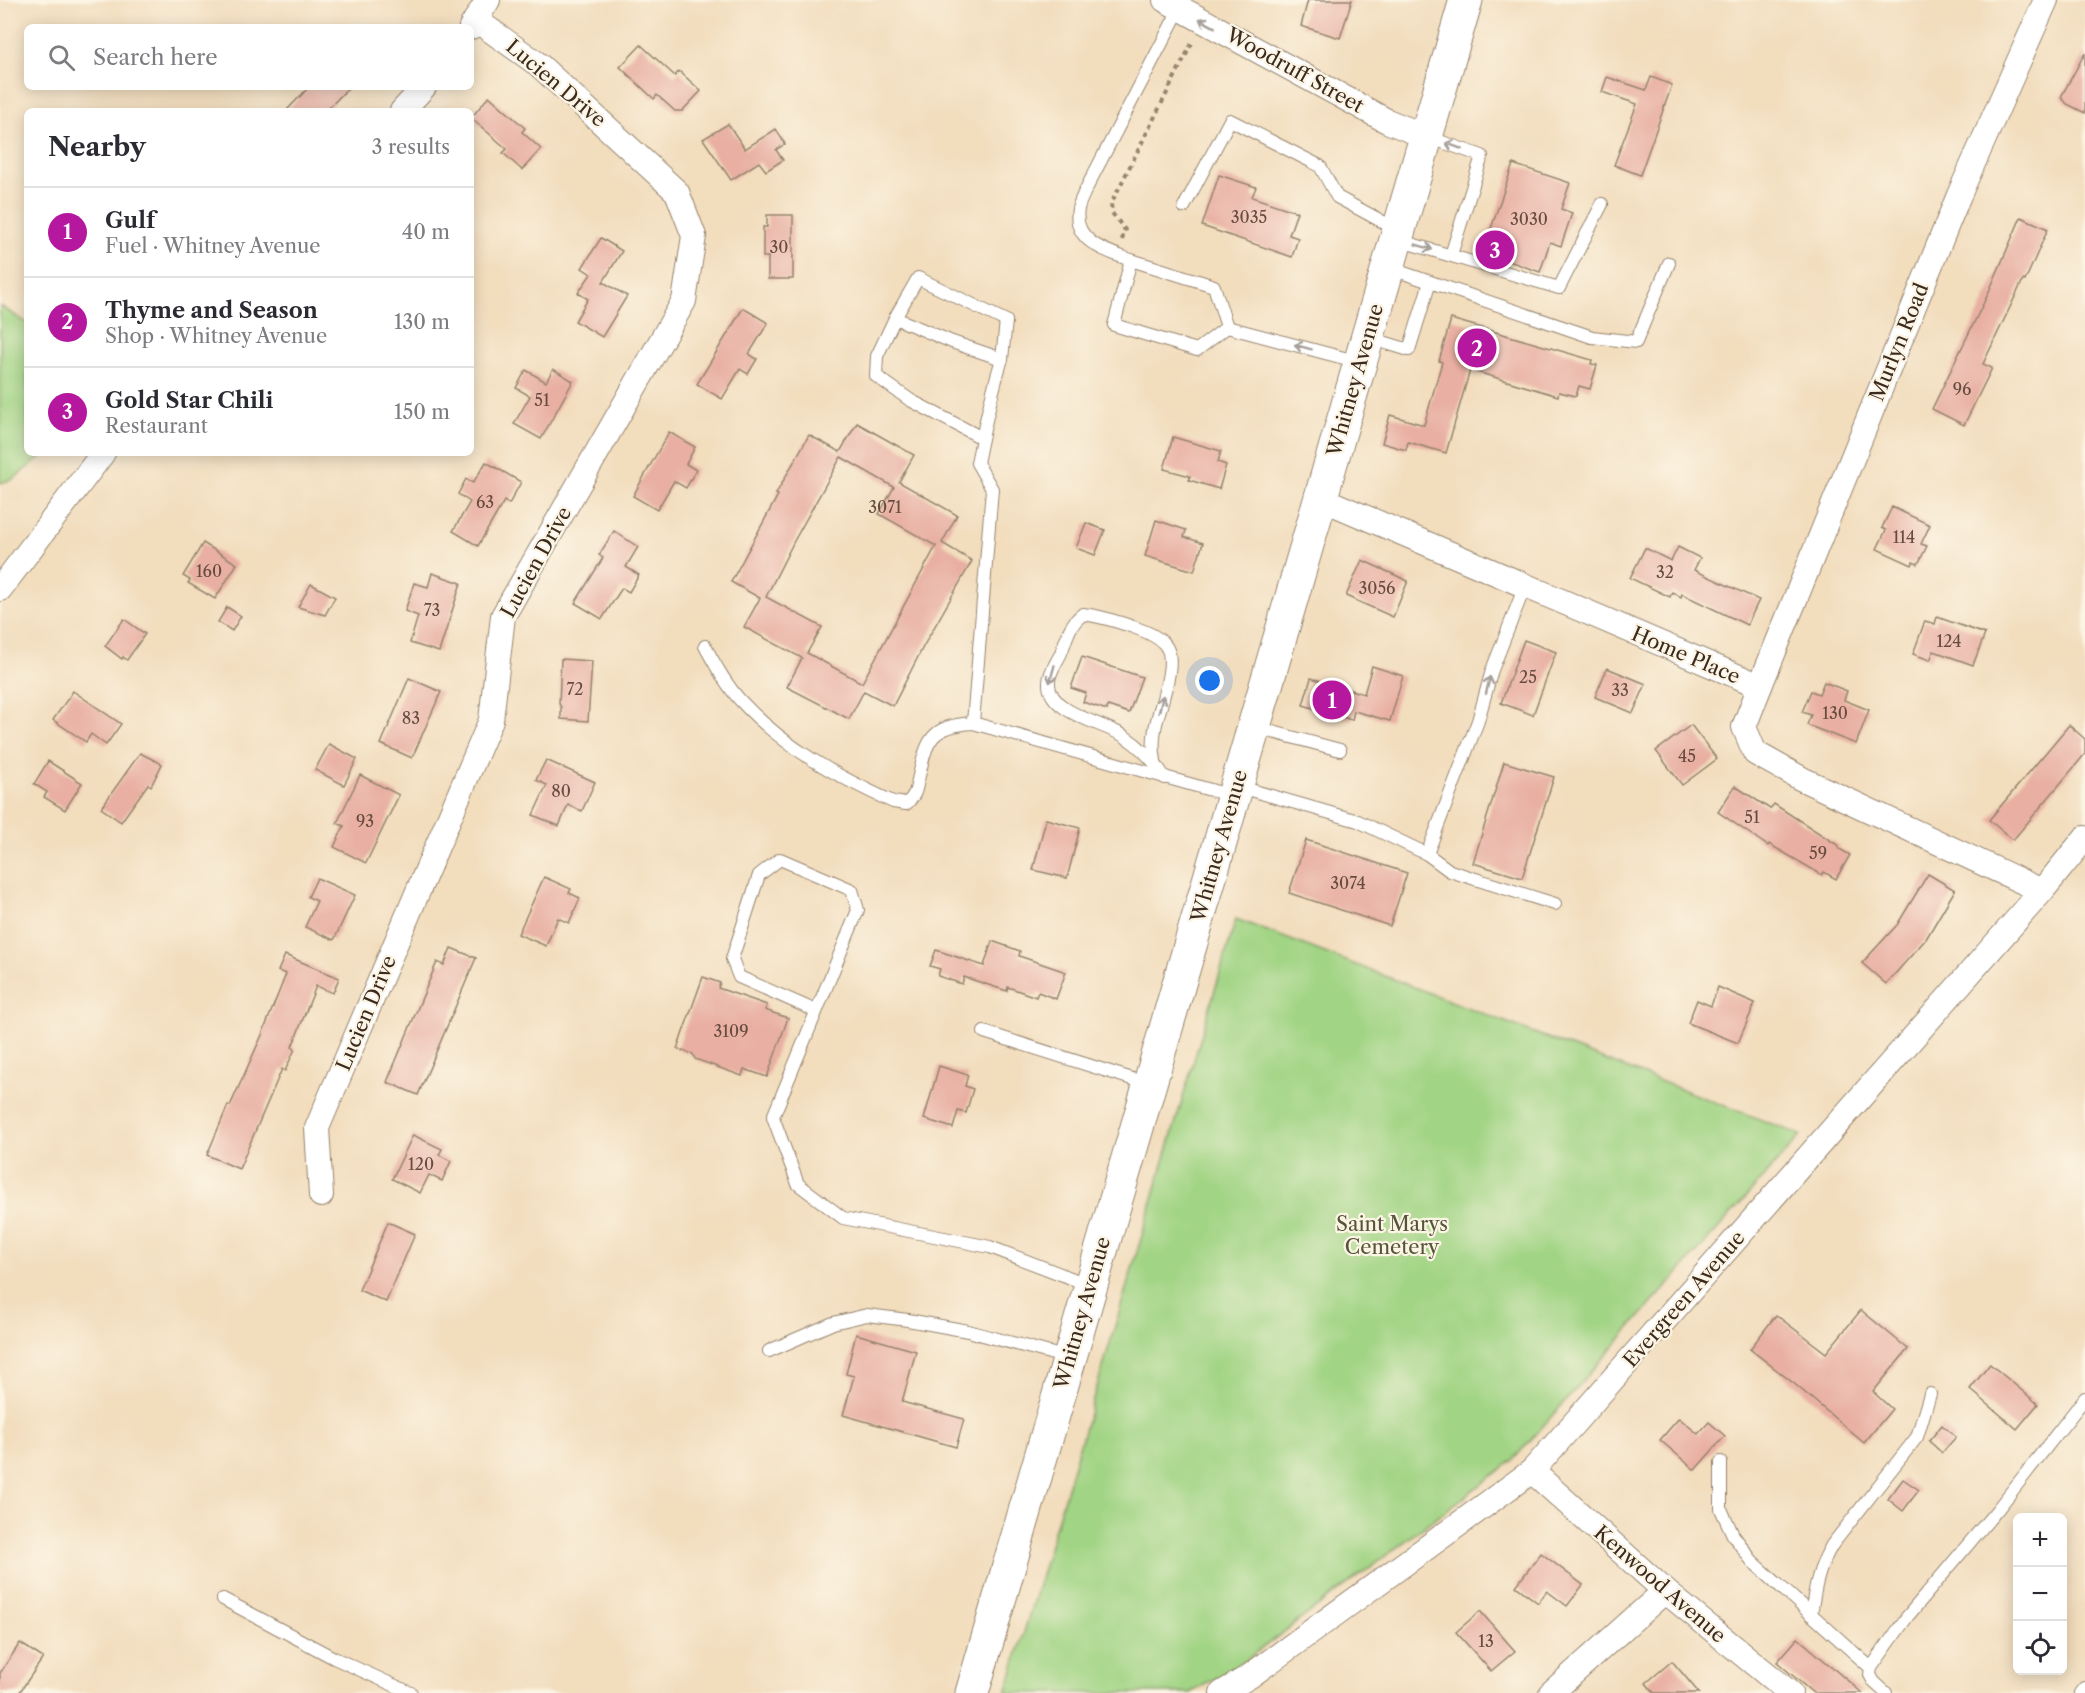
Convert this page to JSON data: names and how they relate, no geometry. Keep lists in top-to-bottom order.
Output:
{
  "streets": {
    "highway": ["Whitney Avenue"],
    "street": [
      "Woodruff Street",
      "Lucien Drive",
      "Murlyn Road",
      "Home Place",
      "Evergreen Avenue",
      "Kenwood Avenue"
    ]
  },
  "crossings": [
    ["Woodruff Street", "Whitney Avenue"],
    ["Murlyn Road", "Home Place"],
    ["Whitney Avenue", "Home Place"],
    ["Home Place", "Evergreen Avenue"],
    ["Evergreen Avenue", "Kenwood Avenue"]
  ],
  "one_way": ["Woodruff Street"],
  "parks": ["Saint Marys Cemetery"],
  "house_numbers": [
    "3035",
    "3030",
    "30",
    "96",
    "51",
    "63",
    "3071",
    "114",
    "160",
    "32",
    "3056",
    "73",
    "124",
    "25",
    "72",
    "33",
    "130",
    "83",
    "45",
    "80",
    "51",
    "93",
    "59",
    "3074",
    "3109",
    "120",
    "13"
  ],
  "page": {
    "search": "Search here",
    "heading": ["Nearby", "3 results"],
    "list": [
      {
        "mark": "1",
        "name": "Gulf",
        "note": "Fuel · Whitney Avenue",
        "value": "40 m"
      },
      {
        "mark": "2",
        "name": "Thyme and Season",
        "note": "Shop · Whitney Avenue",
        "value": "130 m"
      },
      {
        "mark": "3",
        "name": "Gold Star Chili",
        "note": "Restaurant",
        "value": "150 m"
      }
    ],
    "pins": ["3", "2", "1"],
    "map_buttons": ["+", "−"]
  }
}
